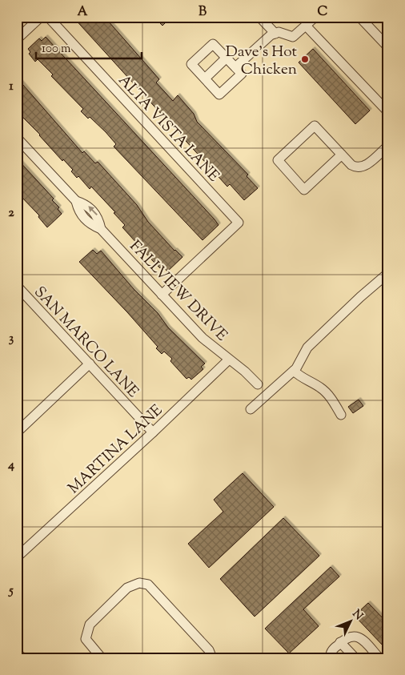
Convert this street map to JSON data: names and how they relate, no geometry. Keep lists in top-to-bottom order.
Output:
{
  "streets": {
    "street": [
      "ALTA VISTA LANE",
      "FALLVIEW DRIVE",
      "SAN MARCO LANE",
      "MARTINA LANE"
    ]
  },
  "crossings": [
    ["ALTA VISTA LANE", "FALLVIEW DRIVE"],
    ["FALLVIEW DRIVE", "MARTINA LANE"],
    ["SAN MARCO LANE", "MARTINA LANE"]
  ],
  "places": ["Dave's Hot Chicken"],
  "scale_bar": "100 m",
  "north": "top right",
  "grid": {
    "columns": ["A", "B", "C"],
    "rows": [
      "1",
      "2",
      "3",
      "4",
      "5"
    ]
  }
}
